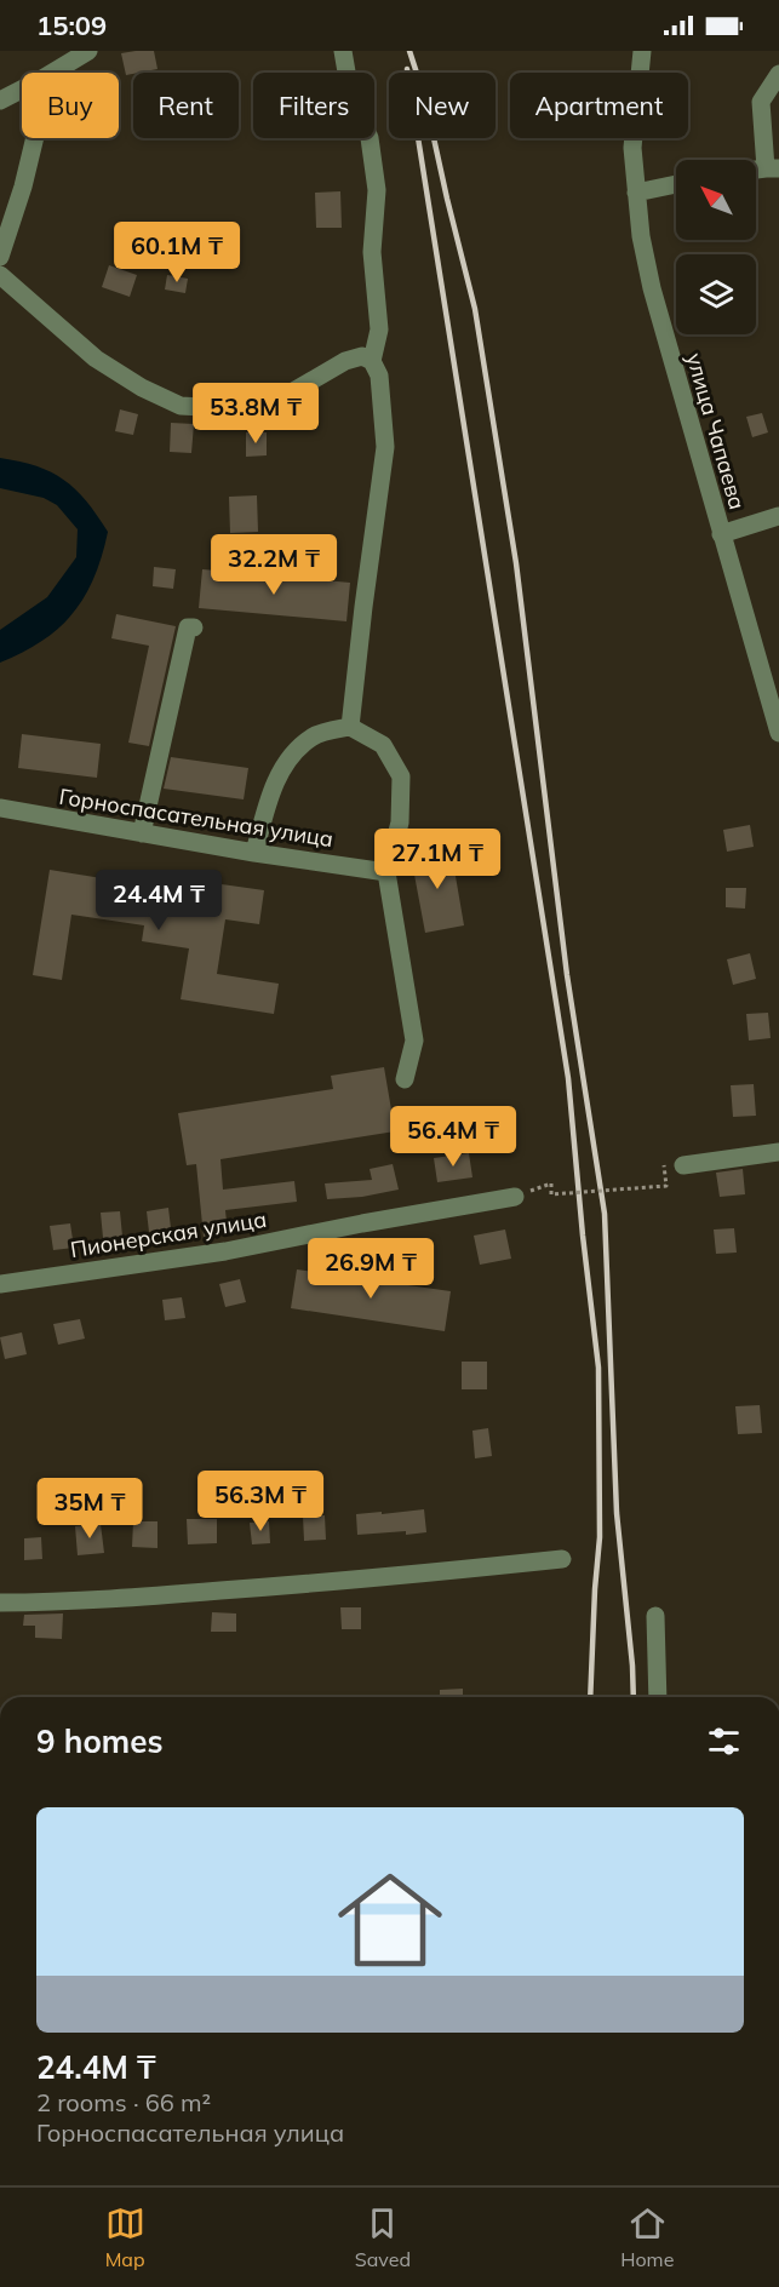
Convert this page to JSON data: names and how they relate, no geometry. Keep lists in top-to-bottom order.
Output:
{
  "streets": {
    "street": ["улица Чапаева", "Горноспасательная улица", "Пионерская улица"]
  },
  "north": "top left",
  "page": {
    "status": "15:09",
    "chip": [
      "Buy",
      "Rent",
      "Filters",
      "New",
      "Apartment"
    ],
    "price": [
      "60.1M ₸",
      "53.8M ₸",
      "32.2M ₸",
      "27.1M ₸",
      "24.4M ₸",
      "56.4M ₸",
      "26.9M ₸",
      "56.3M ₸",
      "35M ₸"
    ],
    "heading": "9 homes",
    "list": [
      {
        "name": "24.4M ₸",
        "note": "2 rooms · 66 m² · Горноспасательная улица"
      }
    ],
    "tabs": ["Map", "Saved", "Home"]
  }
}
